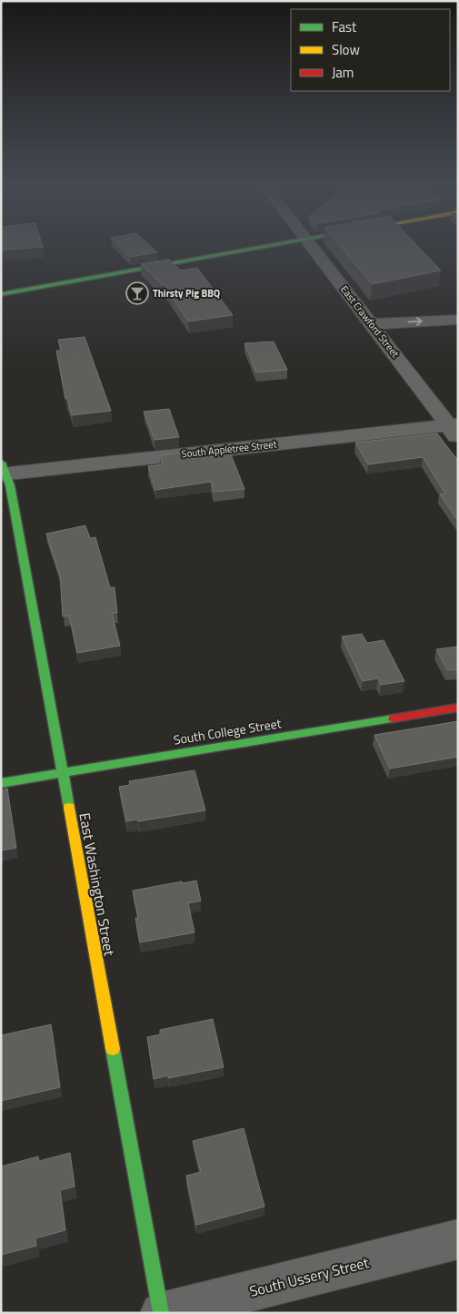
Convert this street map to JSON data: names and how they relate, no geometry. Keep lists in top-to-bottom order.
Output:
{
  "streets": {
    "street": [
      "East Crawford Street",
      "South Appletree Street",
      "South College Street",
      "East Washington Street",
      "South Ussery Street"
    ]
  },
  "crossings": [
    ["East Crawford Street", "South Appletree Street"],
    ["South Appletree Street", "East Washington Street"],
    ["South College Street", "East Washington Street"],
    ["East Washington Street", "South Ussery Street"]
  ],
  "places": {
    "bar": ["Thirsty Pig BBQ"]
  },
  "legend": ["Fast", "Slow", "Jam"]
}
